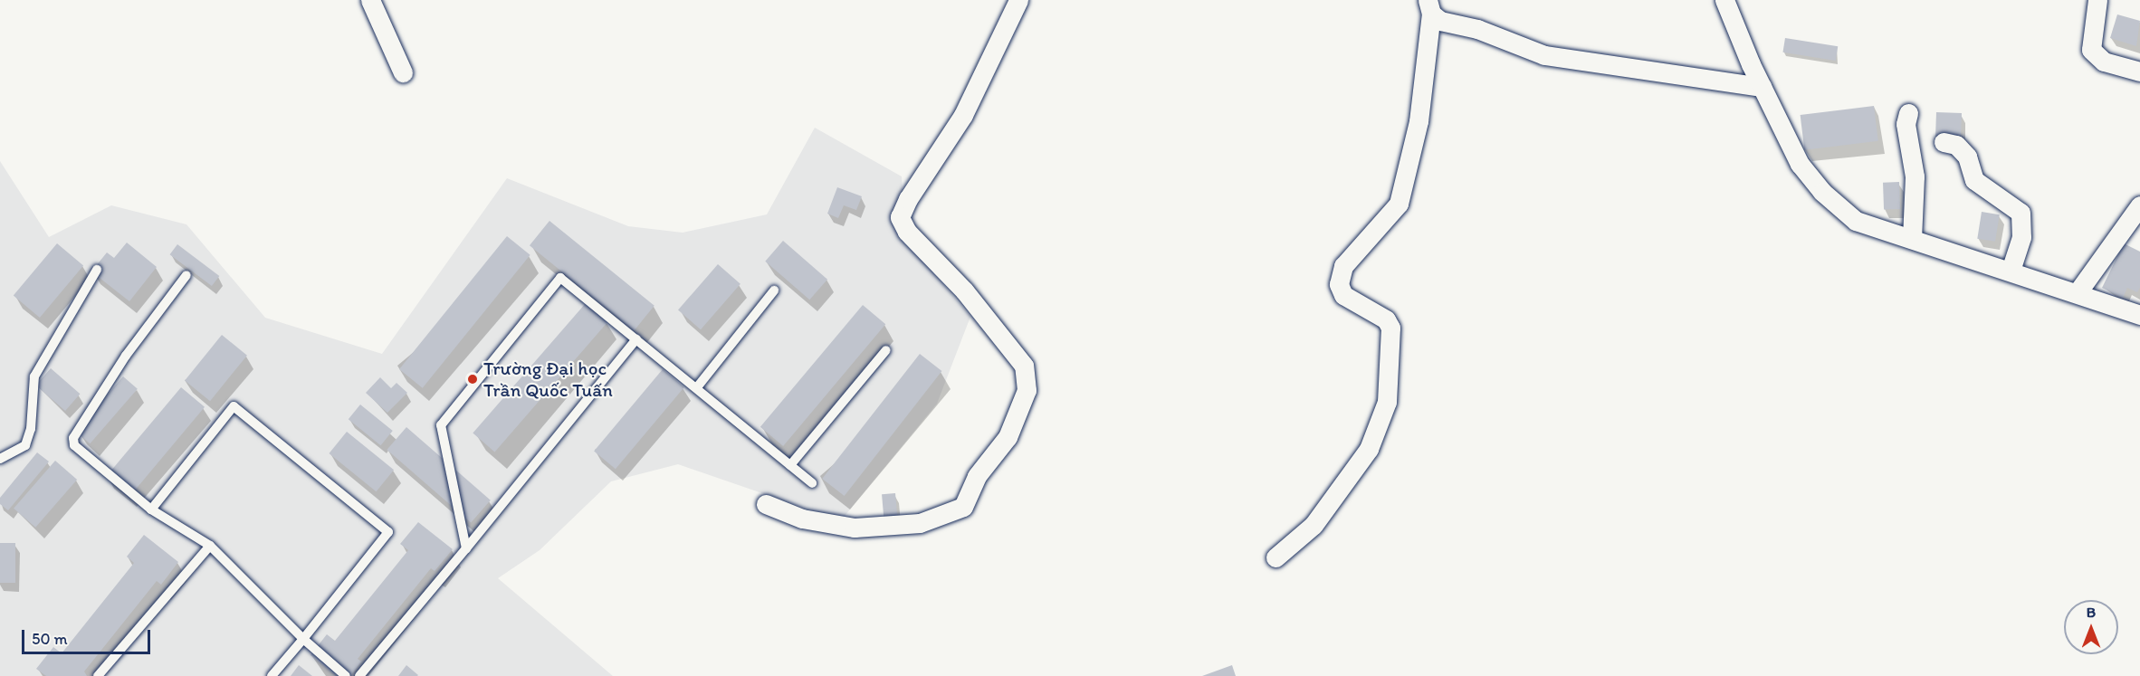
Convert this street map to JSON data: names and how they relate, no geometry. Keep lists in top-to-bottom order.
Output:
{
  "places": ["Trường Đại học Trần Quốc Tuấn"],
  "scale_bar": "50 m",
  "north": "top"
}
